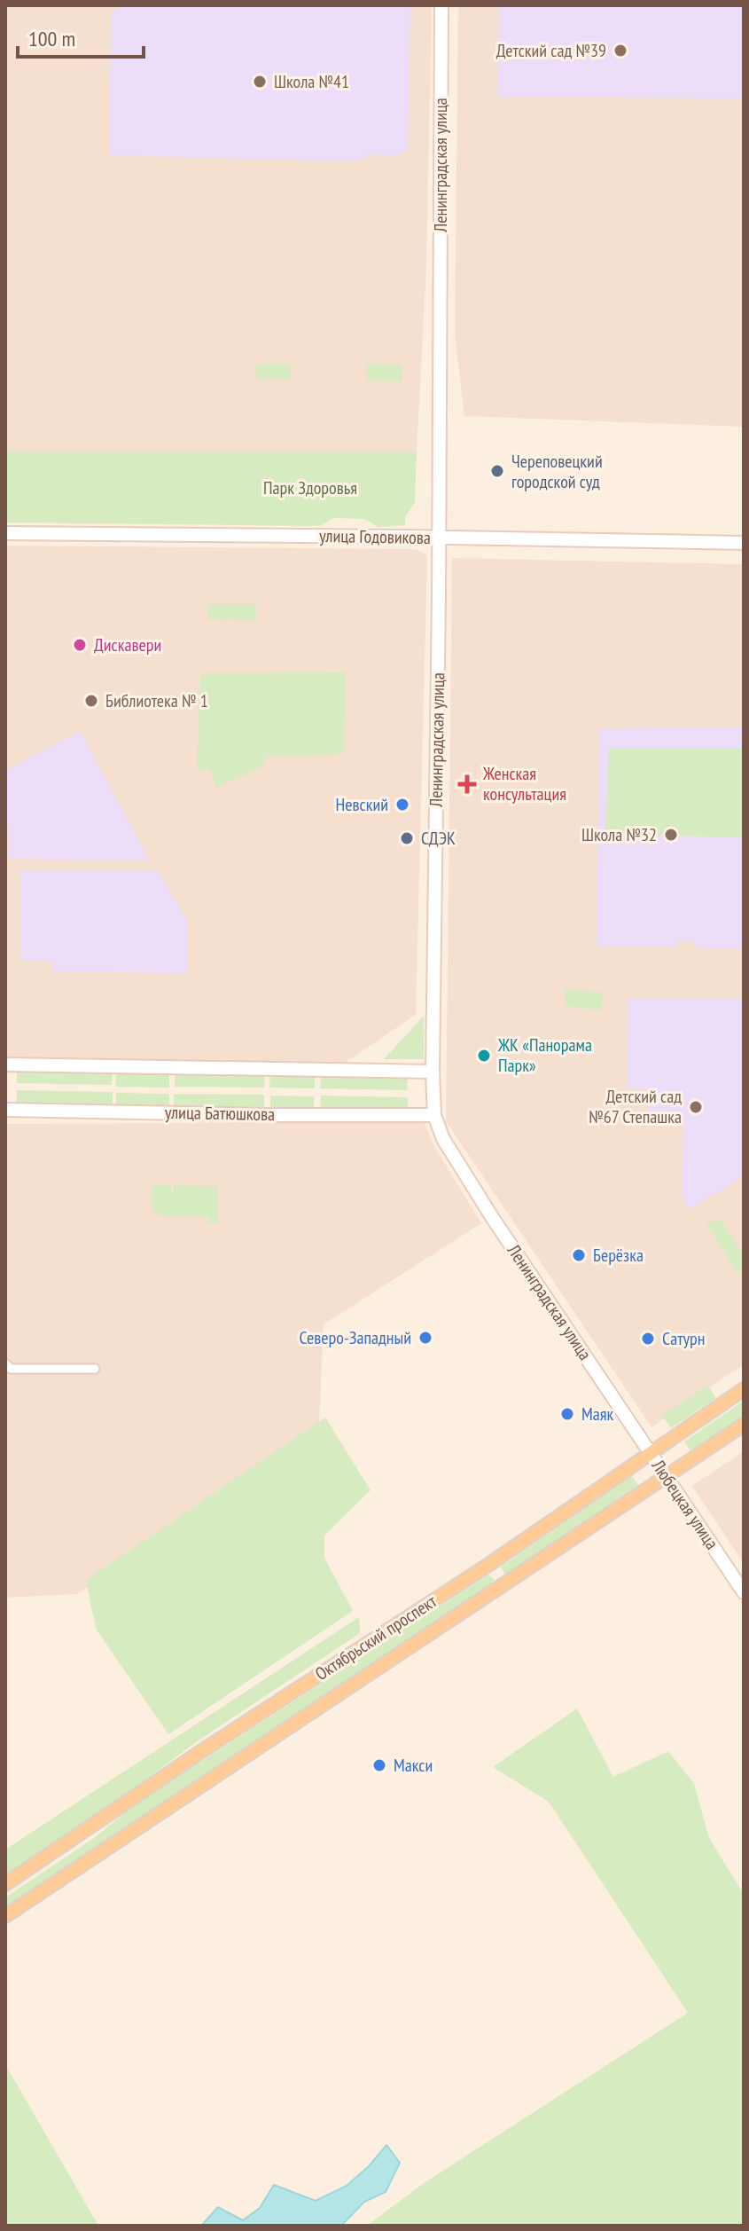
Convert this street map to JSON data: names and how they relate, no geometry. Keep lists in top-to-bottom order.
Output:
{
  "streets": {
    "main road": ["Октябрьский проспект"],
    "street": [
      "Ленинградская улица",
      "улица Годовикова",
      "улица Батюшкова",
      "Любецкая улица"
    ]
  },
  "crossings": [
    ["Ленинградская улица", "улица Годовикова"],
    ["Ленинградская улица", "улица Батюшкова"],
    ["Ленинградская улица", "Любецкая улица"],
    ["Ленинградская улица", "Октябрьский проспект"],
    ["Любецкая улица", "Октябрьский проспект"]
  ],
  "parks": ["Парк Здоровья"],
  "places": {
    "other": [
      "Детский сад №39",
      "Школа №41",
      "Череповецкий городской суд",
      "Дискавери",
      "Библиотека № 1",
      "Невский",
      "Школа №32",
      "СДЭК",
      "ЖК «Панорама Парк»",
      "Детский сад №67 Степашка",
      "Берёзка",
      "Северо-Западный",
      "Сатурн",
      "Маяк",
      "Макси"
    ],
    "health": ["Женская консультация"]
  },
  "scale_bar": "100 m"
}
